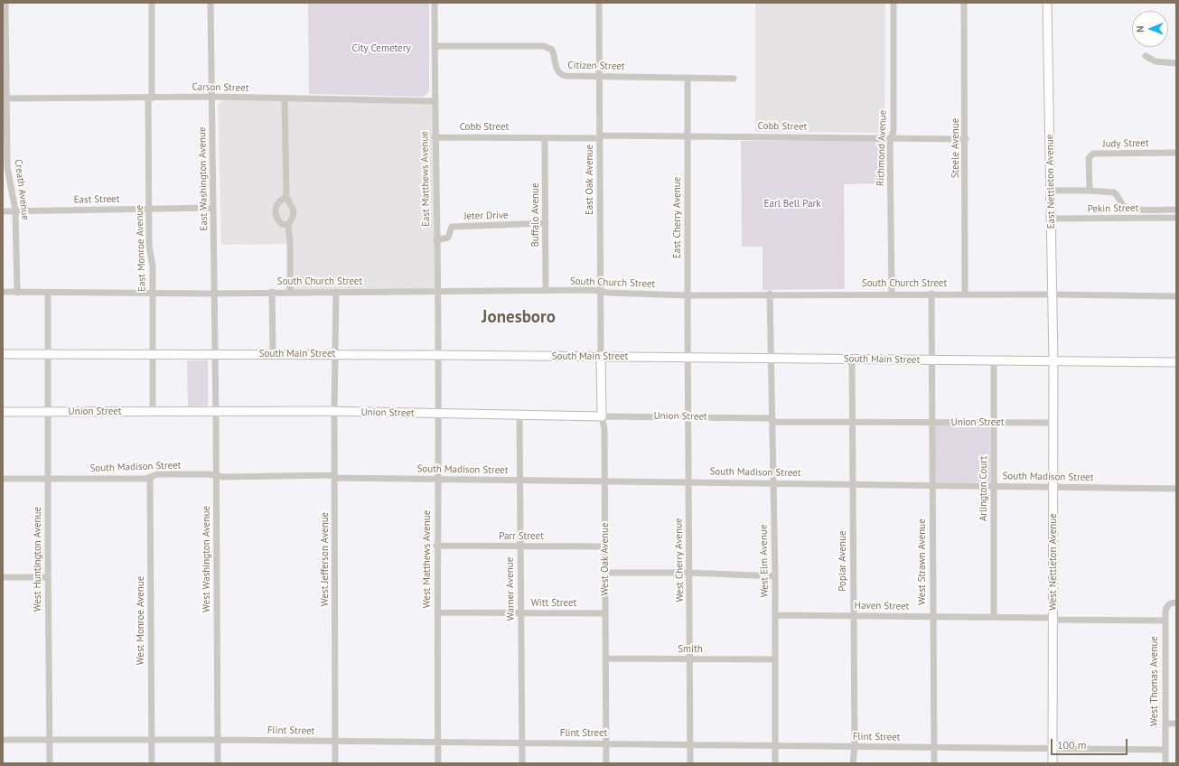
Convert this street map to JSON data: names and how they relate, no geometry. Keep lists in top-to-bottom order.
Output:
{
  "streets": {
    "main road": [
      "East Nettleton Avenue",
      "South Main Street",
      "Union Street",
      "West Oak Avenue",
      "West Nettleton Avenue"
    ],
    "street": [
      "Citizen Street",
      "Carson Street",
      "Cobb Street",
      "Judy Street",
      "Richmond Avenue",
      "Steele Avenue",
      "East Washington Avenue",
      "East Matthews Avenue",
      "East Oak Avenue",
      "Creath Avenue",
      "East Street",
      "Pekin Street",
      "Buffalo Avenue",
      "Jeter Drive",
      "East Cherry Avenue",
      "East Monroe Avenue",
      "South Church Street",
      "South Madison Street",
      "Arlington Court",
      "Parr Street",
      "West Huntington Avenue",
      "West Washington Avenue",
      "West Jefferson Avenue",
      "West Matthews Avenue",
      "West Cherry Avenue",
      "West Elm Avenue",
      "Poplar Avenue",
      "West Strawn Avenue",
      "Warner Avenue",
      "Witt Street",
      "Haven Street",
      "West Monroe Avenue",
      "Smith",
      "West Thomas Avenue",
      "Flint Street"
    ]
  },
  "crossings": [
    ["Citizen Street", "East Matthews Avenue"],
    ["Citizen Street", "East Oak Avenue"],
    ["Citizen Street", "East Cherry Avenue"],
    ["Carson Street", "East Washington Avenue"],
    ["Carson Street", "East Matthews Avenue"],
    ["Carson Street", "Creath Avenue"],
    ["Carson Street", "East Monroe Avenue"],
    ["Cobb Street", "Richmond Avenue"],
    ["Cobb Street", "Steele Avenue"],
    ["Cobb Street", "East Matthews Avenue"],
    ["Cobb Street", "East Oak Avenue"],
    ["Cobb Street", "Buffalo Avenue"],
    ["Cobb Street", "East Cherry Avenue"],
    ["Richmond Avenue", "South Church Street"],
    ["Steele Avenue", "South Church Street"],
    ["East Washington Avenue", "East Street"],
    ["East Washington Avenue", "South Church Street"],
    ["East Washington Avenue", "South Main Street"],
    ["East Washington Avenue", "West Washington Avenue"],
    ["East Matthews Avenue", "Jeter Drive"],
    ["East Matthews Avenue", "South Church Street"],
    ["East Matthews Avenue", "South Main Street"],
    ["East Matthews Avenue", "West Matthews Avenue"],
    ["East Oak Avenue", "South Church Street"],
    ["East Oak Avenue", "South Main Street"],
    ["East Oak Avenue", "West Oak Avenue"],
    ["East Nettleton Avenue", "Pekin Street"],
    ["East Nettleton Avenue", "South Church Street"],
    ["East Nettleton Avenue", "South Main Street"],
    ["East Nettleton Avenue", "West Nettleton Avenue"],
    ["Creath Avenue", "East Street"],
    ["Creath Avenue", "South Church Street"],
    ["East Street", "East Monroe Avenue"],
    ["Buffalo Avenue", "Jeter Drive"],
    ["Buffalo Avenue", "South Church Street"],
    ["East Cherry Avenue", "South Church Street"],
    ["East Cherry Avenue", "South Main Street"],
    ["East Cherry Avenue", "West Cherry Avenue"],
    ["East Monroe Avenue", "South Church Street"],
    ["East Monroe Avenue", "South Main Street"],
    ["South Church Street", "West Huntington Avenue"],
    ["South Church Street", "West Jefferson Avenue"],
    ["South Church Street", "West Elm Avenue"],
    ["South Church Street", "West Strawn Avenue"],
    ["South Main Street", "Arlington Court"],
    ["South Main Street", "West Huntington Avenue"],
    ["South Main Street", "West Washington Avenue"],
    ["South Main Street", "West Jefferson Avenue"],
    ["South Main Street", "West Matthews Avenue"],
    ["South Main Street", "West Oak Avenue"],
    ["South Main Street", "West Cherry Avenue"],
    ["South Main Street", "West Elm Avenue"],
    ["South Main Street", "Poplar Avenue"],
    ["South Main Street", "West Strawn Avenue"],
    ["South Main Street", "West Nettleton Avenue"],
    ["Union Street", "Arlington Court"],
    ["Union Street", "West Huntington Avenue"],
    ["Union Street", "West Washington Avenue"],
    ["Union Street", "West Jefferson Avenue"],
    ["Union Street", "West Matthews Avenue"],
    ["Union Street", "West Oak Avenue"],
    ["Union Street", "West Cherry Avenue"],
    ["Union Street", "West Elm Avenue"],
    ["Union Street", "Poplar Avenue"],
    ["Union Street", "West Strawn Avenue"],
    ["Union Street", "West Nettleton Avenue"],
    ["Union Street", "Warner Avenue"],
    ["South Madison Street", "Arlington Court"],
    ["South Madison Street", "West Huntington Avenue"],
    ["South Madison Street", "West Washington Avenue"],
    ["South Madison Street", "West Jefferson Avenue"],
    ["South Madison Street", "West Matthews Avenue"],
    ["South Madison Street", "West Oak Avenue"],
    ["South Madison Street", "West Cherry Avenue"],
    ["South Madison Street", "West Elm Avenue"],
    ["South Madison Street", "Poplar Avenue"],
    ["South Madison Street", "West Strawn Avenue"],
    ["South Madison Street", "West Nettleton Avenue"],
    ["South Madison Street", "Warner Avenue"],
    ["South Madison Street", "West Monroe Avenue"],
    ["Arlington Court", "Haven Street"],
    ["Parr Street", "West Matthews Avenue"],
    ["Parr Street", "West Oak Avenue"],
    ["Parr Street", "Warner Avenue"],
    ["West Huntington Avenue", "Flint Street"],
    ["West Washington Avenue", "Flint Street"],
    ["West Jefferson Avenue", "Flint Street"],
    ["West Matthews Avenue", "Witt Street"],
    ["West Matthews Avenue", "Flint Street"],
    ["West Oak Avenue", "Witt Street"],
    ["West Oak Avenue", "Smith"],
    ["West Oak Avenue", "Flint Street"],
    ["West Cherry Avenue", "Smith"],
    ["West Cherry Avenue", "Flint Street"],
    ["West Elm Avenue", "Haven Street"],
    ["West Elm Avenue", "Smith"],
    ["West Elm Avenue", "Flint Street"],
    ["Poplar Avenue", "Haven Street"],
    ["Poplar Avenue", "Flint Street"],
    ["West Strawn Avenue", "Haven Street"],
    ["West Strawn Avenue", "Flint Street"],
    ["West Nettleton Avenue", "Haven Street"],
    ["West Nettleton Avenue", "Flint Street"],
    ["Warner Avenue", "Witt Street"],
    ["Warner Avenue", "Flint Street"],
    ["Haven Street", "West Thomas Avenue"],
    ["West Monroe Avenue", "Flint Street"],
    ["West Thomas Avenue", "Flint Street"]
  ],
  "districts": ["Jonesboro"],
  "parks": ["City Cemetery", "Earl Bell Park"],
  "scale_bar": "100 m",
  "north": "left"
}
